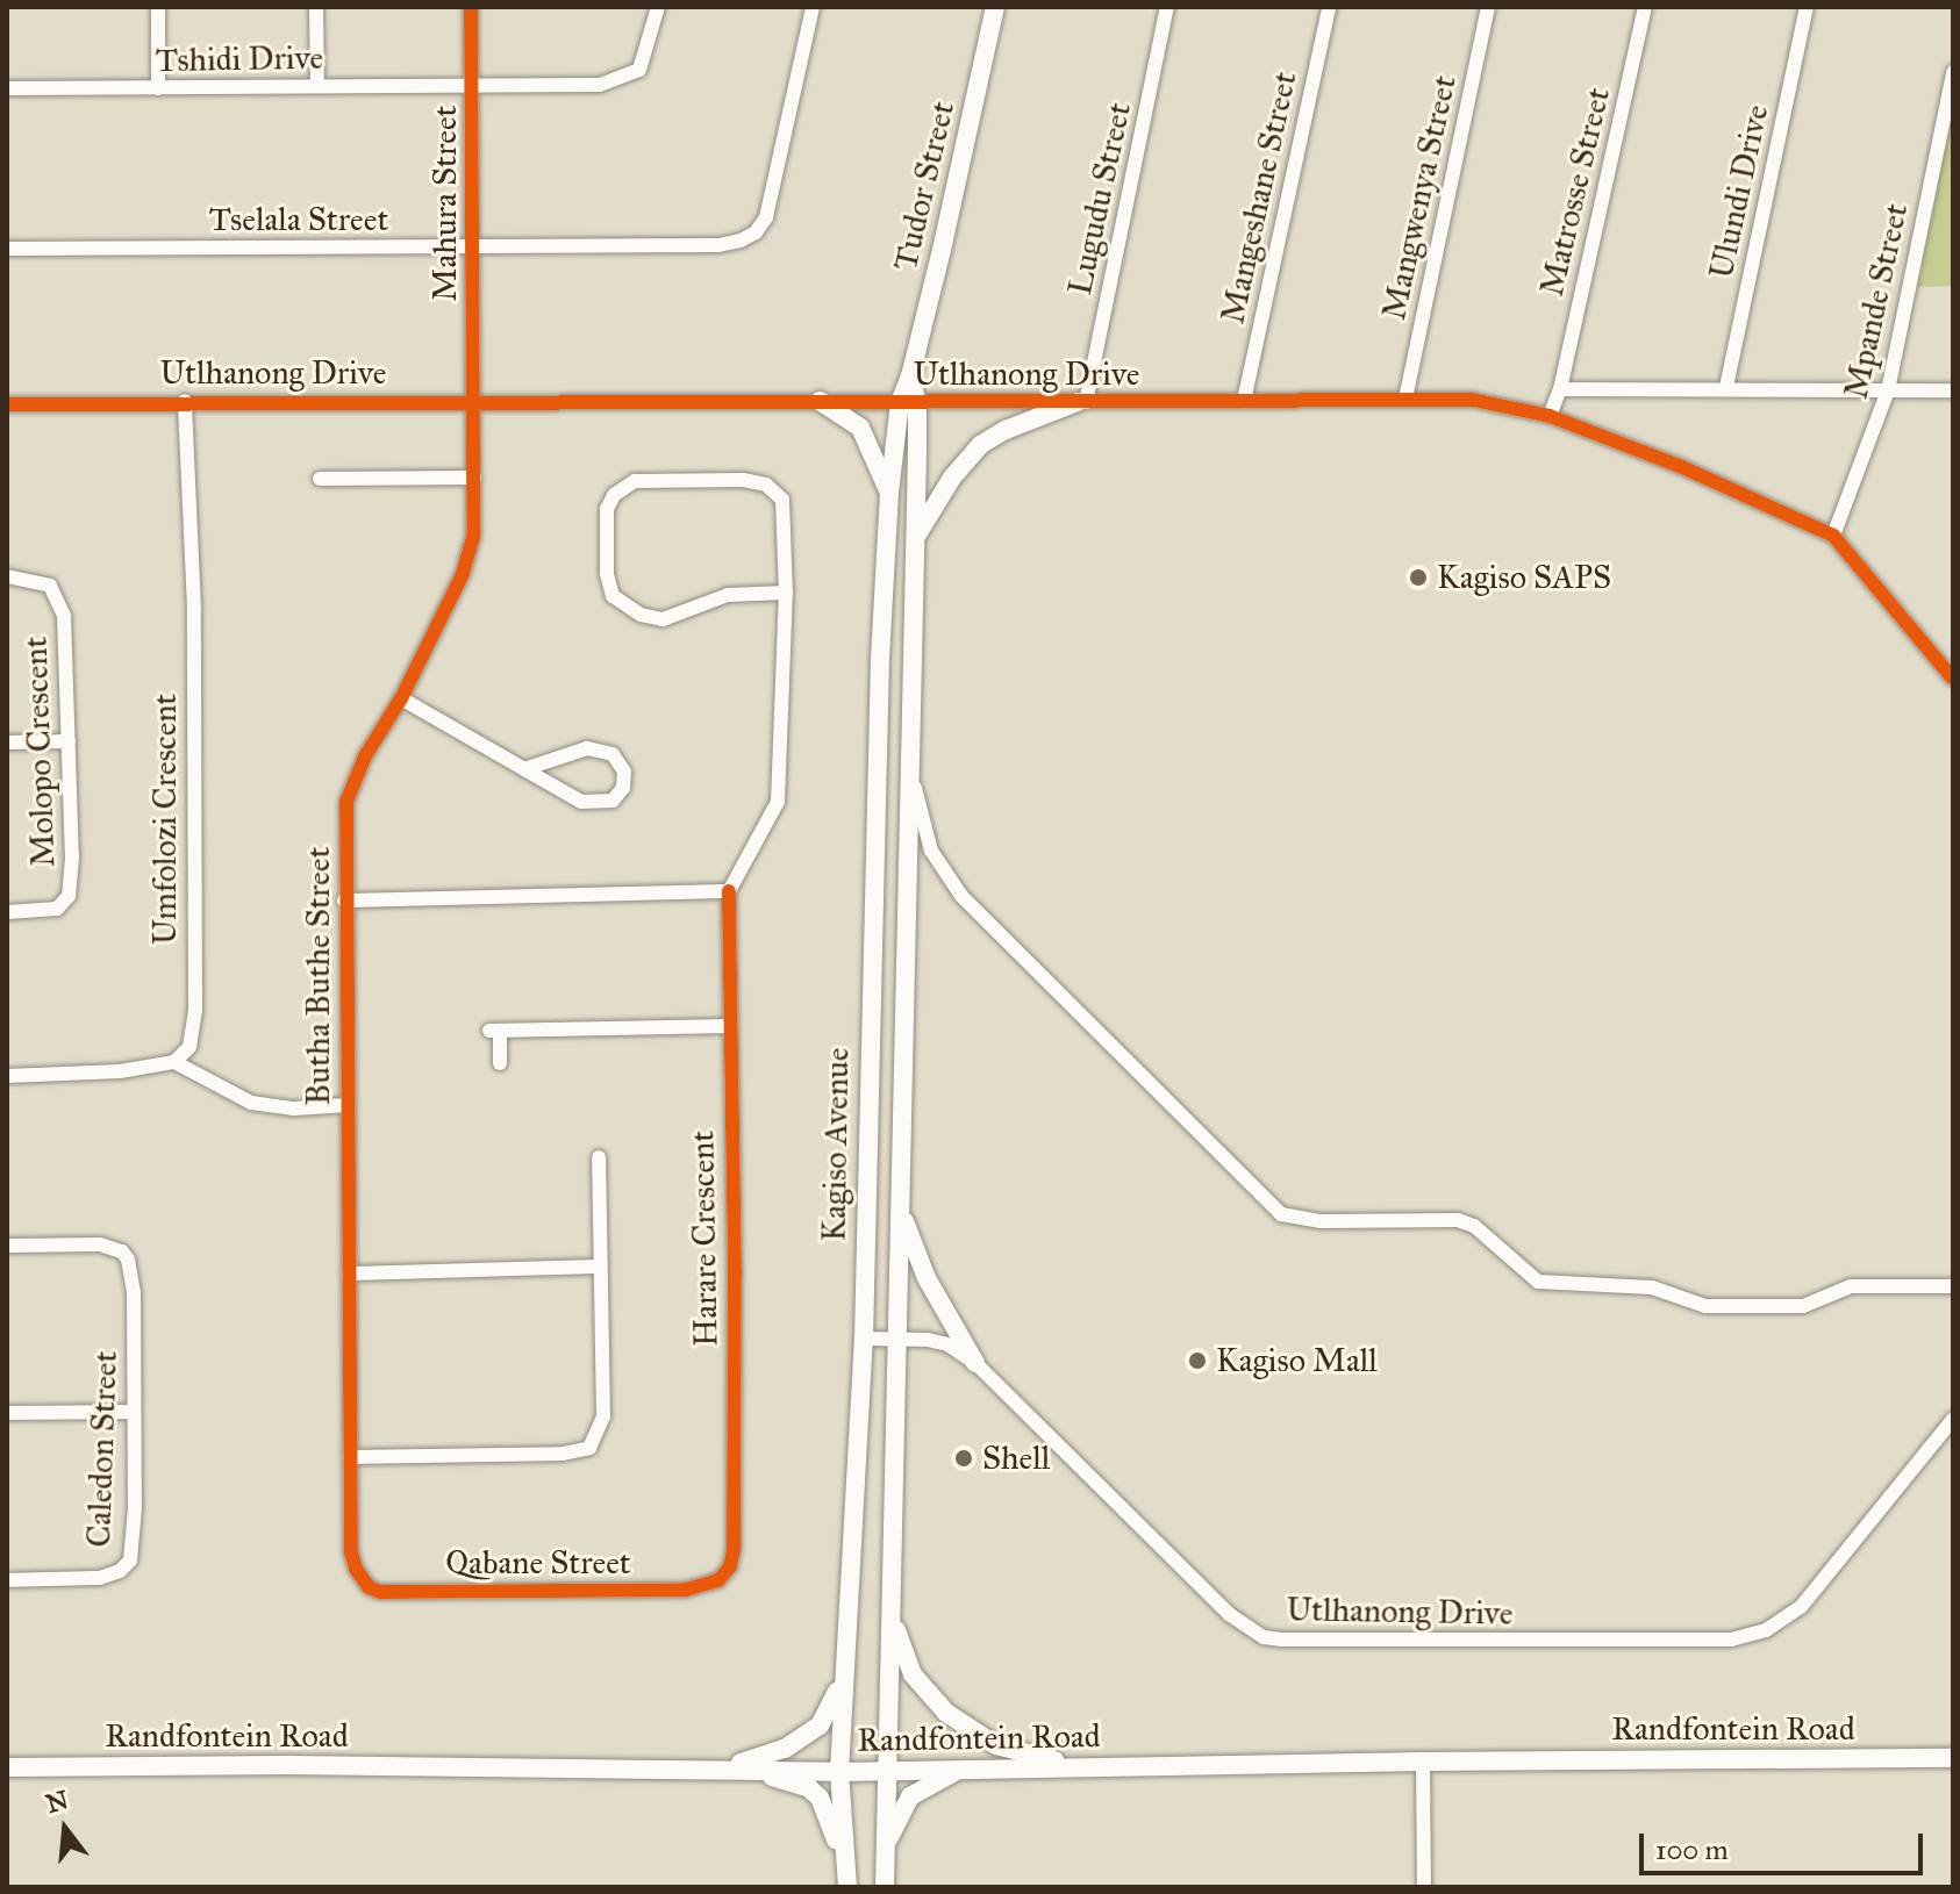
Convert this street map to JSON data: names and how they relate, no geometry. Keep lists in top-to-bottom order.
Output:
{
  "streets": {
    "street": [
      "Tshidi Drive",
      "Tudor Street",
      "Matrosse Street",
      "Ulundi Drive",
      "Mangeshane Street",
      "Mangwenya Street",
      "Lugudu Street",
      "Mahura Street",
      "Tselala Street",
      "Mpande Street",
      "Utlhanong Drive",
      "Molopo Crescent",
      "Umfolozi Crescent",
      "Butha Buthe Street",
      "Kagiso Avenue",
      "Harare Crescent",
      "Caledon Street",
      "Qabane Street",
      "Randfontein Road"
    ]
  },
  "crossings": [
    ["Tshidi Drive", "Mahura Street"],
    ["Tudor Street", "Utlhanong Drive"],
    ["Tudor Street", "Kagiso Avenue"],
    ["Mangeshane Street", "Utlhanong Drive"],
    ["Mangwenya Street", "Utlhanong Drive"],
    ["Lugudu Street", "Utlhanong Drive"],
    ["Mahura Street", "Tselala Street"],
    ["Mahura Street", "Utlhanong Drive"],
    ["Mahura Street", "Butha Buthe Street"],
    ["Mpande Street", "Utlhanong Drive"],
    ["Utlhanong Drive", "Umfolozi Crescent"],
    ["Utlhanong Drive", "Butha Buthe Street"],
    ["Utlhanong Drive", "Kagiso Avenue"],
    ["Butha Buthe Street", "Qabane Street"],
    ["Kagiso Avenue", "Randfontein Road"],
    ["Harare Crescent", "Qabane Street"]
  ],
  "places": ["Kagiso SAPS", "Kagiso Mall", "Shell"],
  "scale_bar": "100 m",
  "north": "top"
}
